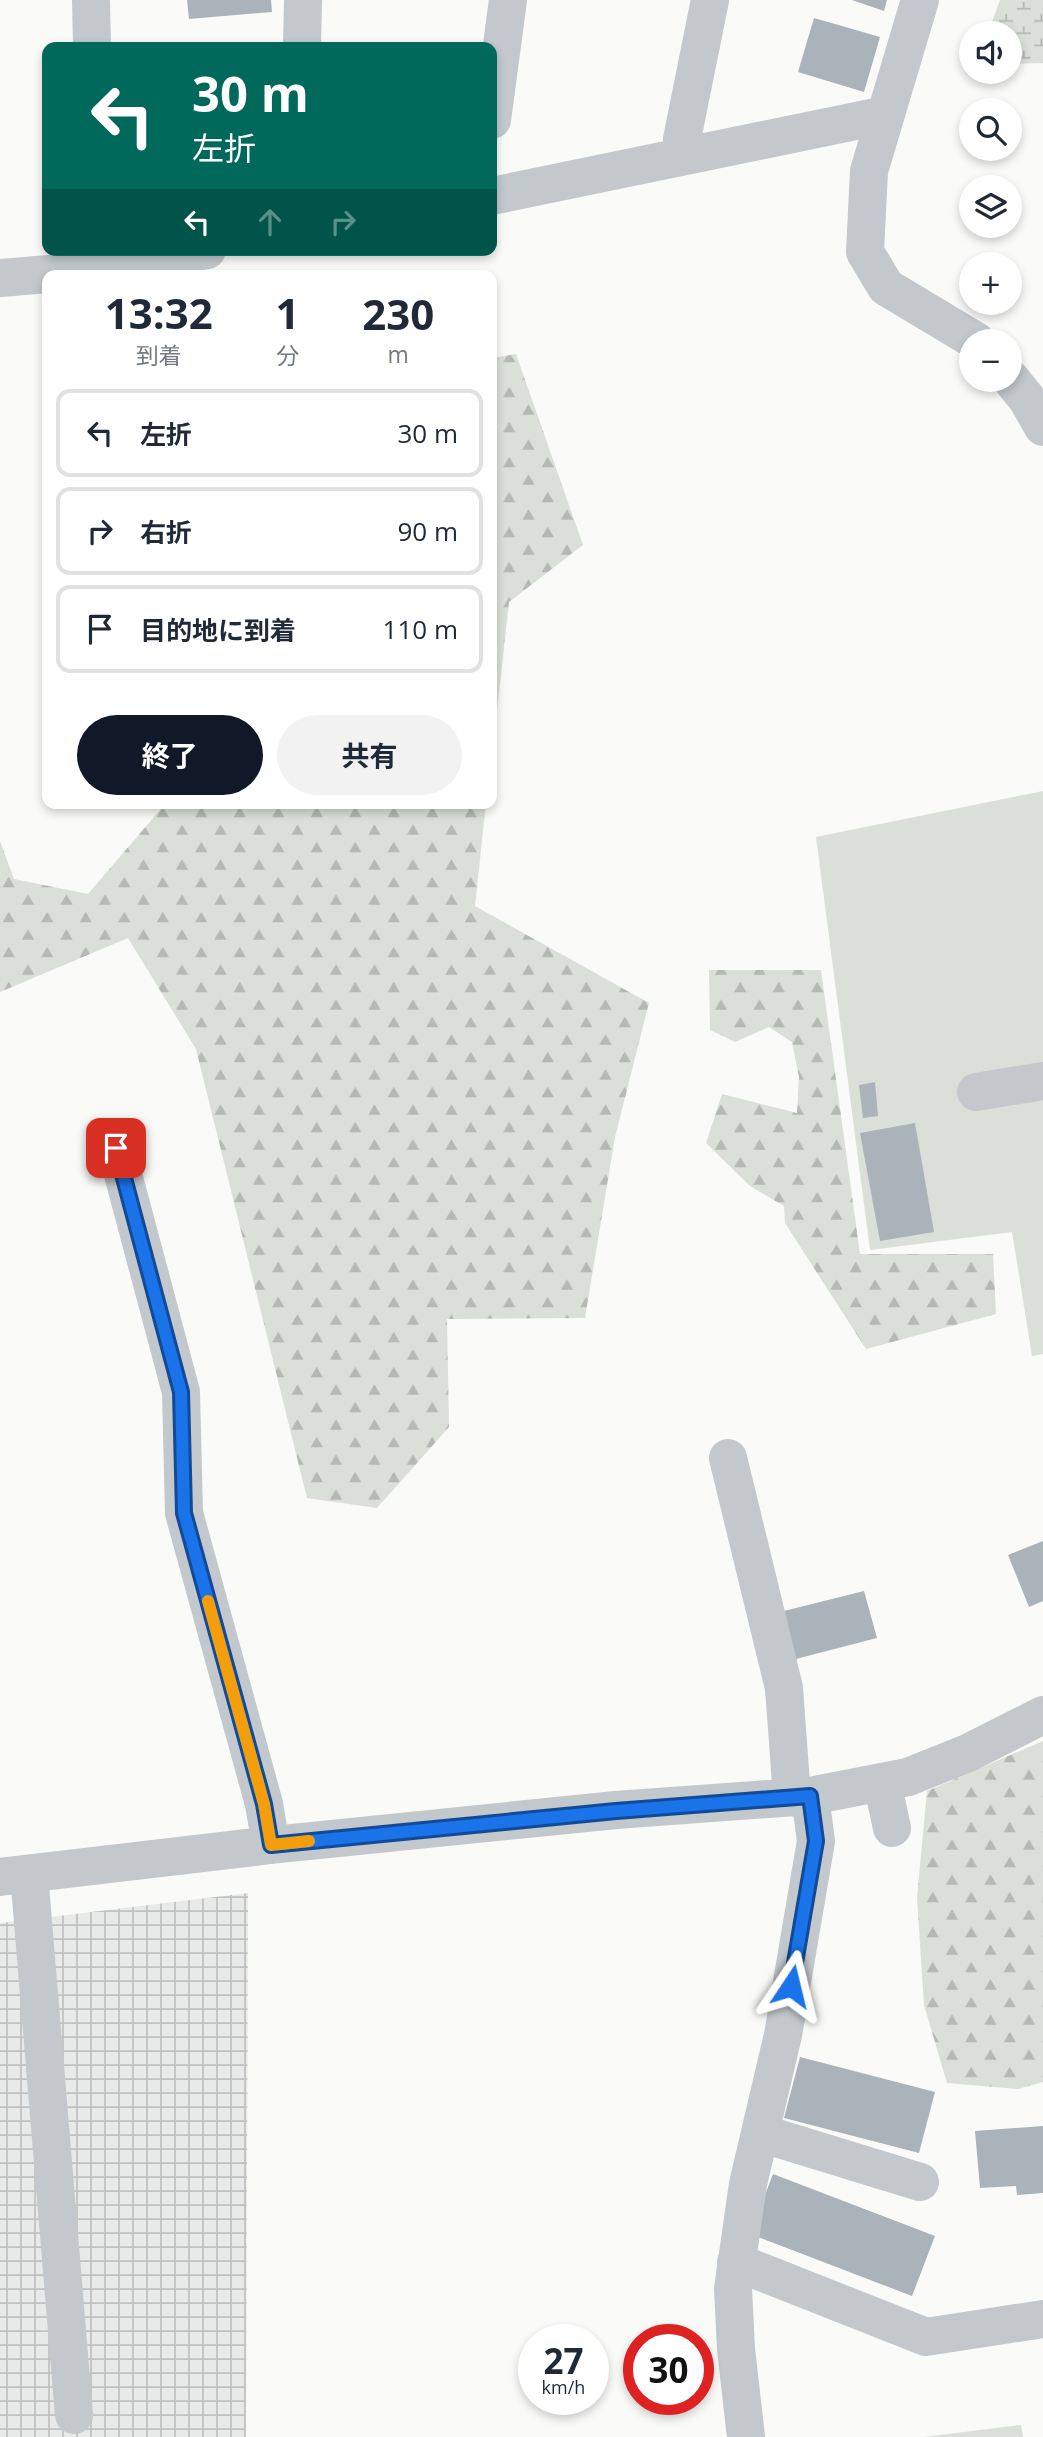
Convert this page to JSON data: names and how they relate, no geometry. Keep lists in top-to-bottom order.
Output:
{
  "page": {
    "map_buttons": ["+", "−"],
    "turn": ["30 m", "左折"],
    "eta": [
      "13:32",
      "到着",
      "1",
      "分",
      "230",
      "m"
    ],
    "list": [
      {
        "name": "左折",
        "value": "30 m"
      },
      {
        "name": "右折",
        "value": "90 m"
      },
      {
        "name": "目的地に到着",
        "value": "110 m"
      }
    ],
    "buttons": ["終了", "共有"],
    "speed": "27 km/h",
    "limit": "30"
  }
}
